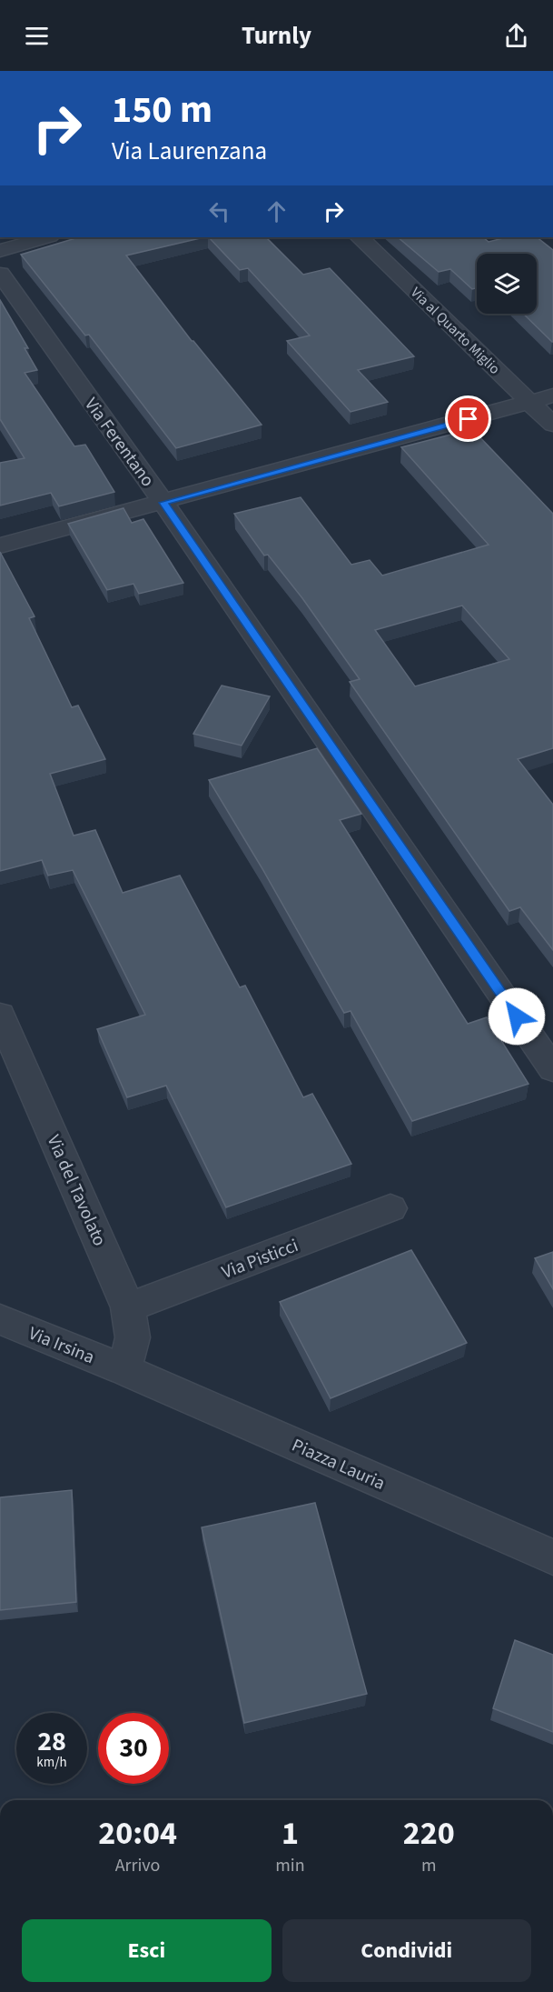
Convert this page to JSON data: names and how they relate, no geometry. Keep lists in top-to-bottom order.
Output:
{
  "streets": {
    "street": [
      "Via al Quarto Miglio",
      "Via Ferentano",
      "Via del Tavolato",
      "Via Pisticci",
      "Via Irsina",
      "Piazza Lauria"
    ]
  },
  "crossings": [
    ["Via del Tavolato", "Via Pisticci"],
    ["Via del Tavolato", "Via Irsina"],
    ["Via del Tavolato", "Piazza Lauria"],
    ["Via Irsina", "Piazza Lauria"]
  ],
  "page": {
    "header": "Turnly",
    "turn": ["150 m", "Via Laurenzana"],
    "speed": "28 km/h",
    "limit": "30",
    "eta": [
      "20:04",
      "Arrivo",
      "1",
      "min",
      "220",
      "m"
    ],
    "buttons": ["Esci", "Condividi"]
  }
}
